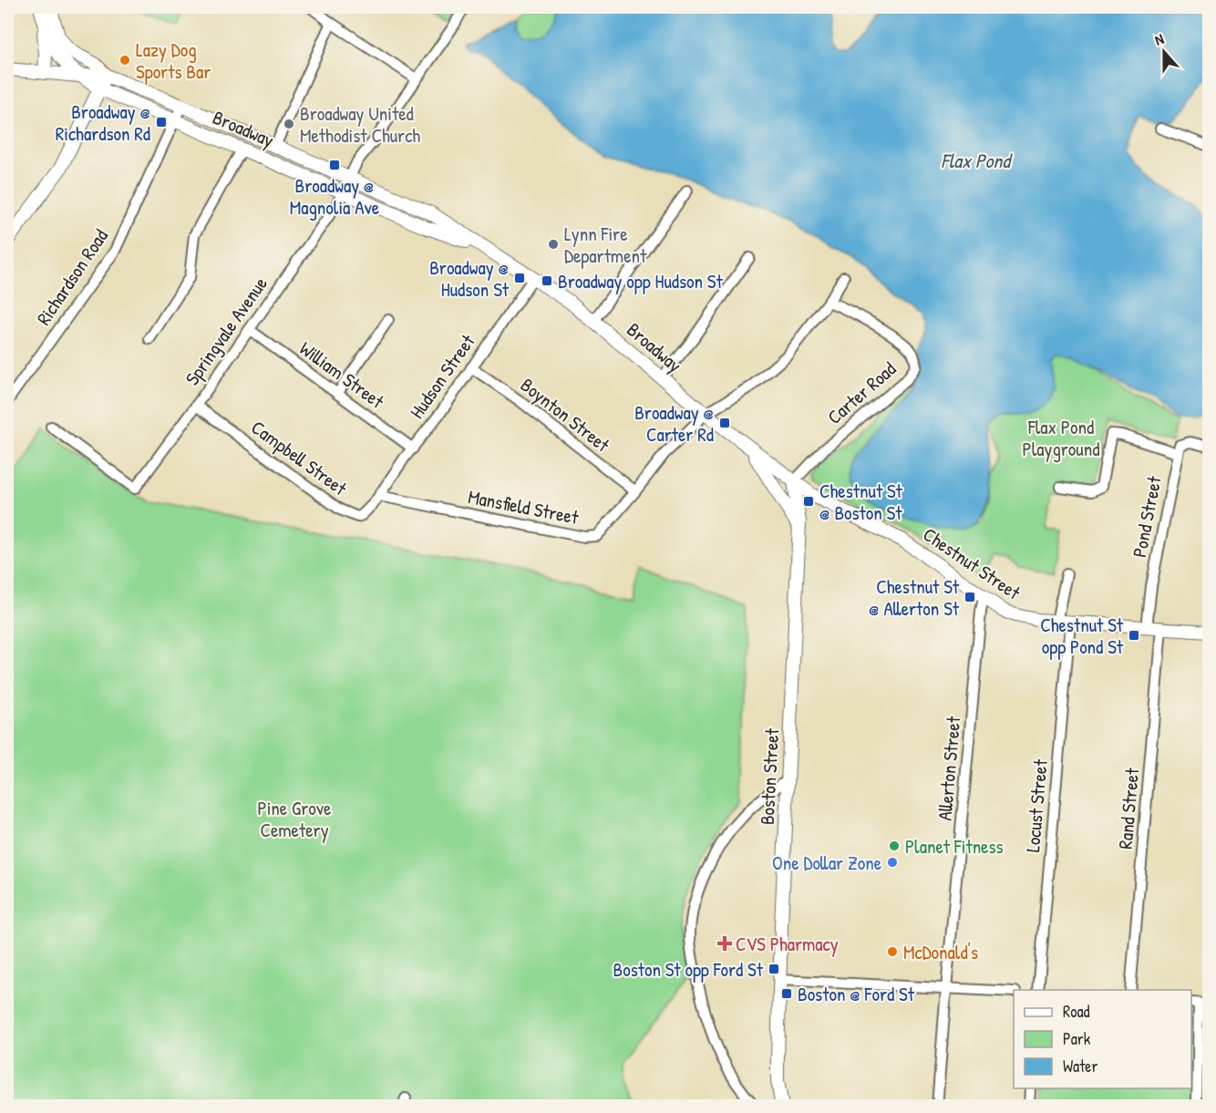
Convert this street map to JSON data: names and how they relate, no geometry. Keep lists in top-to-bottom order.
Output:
{
  "streets": {
    "main road": ["Broadway", "Chestnut Street", "Boston Street"],
    "street": [
      "Richardson Road",
      "Springvale Avenue",
      "William Street",
      "Hudson Street",
      "Carter Road",
      "Boynton Street",
      "Campbell Street",
      "Mansfield Street",
      "Pond Street",
      "Allerton Street",
      "Locust Street",
      "Rand Street"
    ]
  },
  "crossings": [
    ["Broadway", "Richardson Road"],
    ["Broadway", "Springvale Avenue"],
    ["Broadway", "Hudson Street"],
    ["Broadway", "Carter Road"],
    ["Broadway", "Mansfield Street"],
    ["Broadway", "Chestnut Street"],
    ["Broadway", "Boston Street"],
    ["Springvale Avenue", "William Street"],
    ["Springvale Avenue", "Campbell Street"],
    ["William Street", "Hudson Street"],
    ["Hudson Street", "Boynton Street"],
    ["Hudson Street", "Campbell Street"],
    ["Hudson Street", "Mansfield Street"],
    ["Carter Road", "Chestnut Street"],
    ["Carter Road", "Boston Street"],
    ["Boynton Street", "Mansfield Street"],
    ["Campbell Street", "Mansfield Street"],
    ["Pond Street", "Chestnut Street"],
    ["Chestnut Street", "Allerton Street"],
    ["Chestnut Street", "Boston Street"],
    ["Chestnut Street", "Locust Street"],
    ["Chestnut Street", "Rand Street"]
  ],
  "water": ["Flax Pond"],
  "parks": ["Flax Pond Playground", "Pine Grove Cemetery"],
  "places": {
    "other": [
      "Lazy Dog Sports Bar",
      "Broadway United Methodist Church",
      "Lynn Fire Department",
      "Planet Fitness",
      "One Dollar Zone",
      "McDonald's"
    ],
    "transit": [
      "Broadway @ Richardson Rd",
      "Broadway @ Magnolia Ave",
      "Broadway @ Hudson St",
      "Broadway opp Hudson St",
      "Broadway @ Carter Rd",
      "Chestnut St @ Boston St",
      "Chestnut St @ Allerton St",
      "Chestnut St opp Pond St",
      "Boston St opp Ford St",
      "Boston @ Ford St"
    ],
    "health": ["CVS Pharmacy"]
  },
  "legend": ["Road", "Park", "Water"],
  "north": "top"
}
